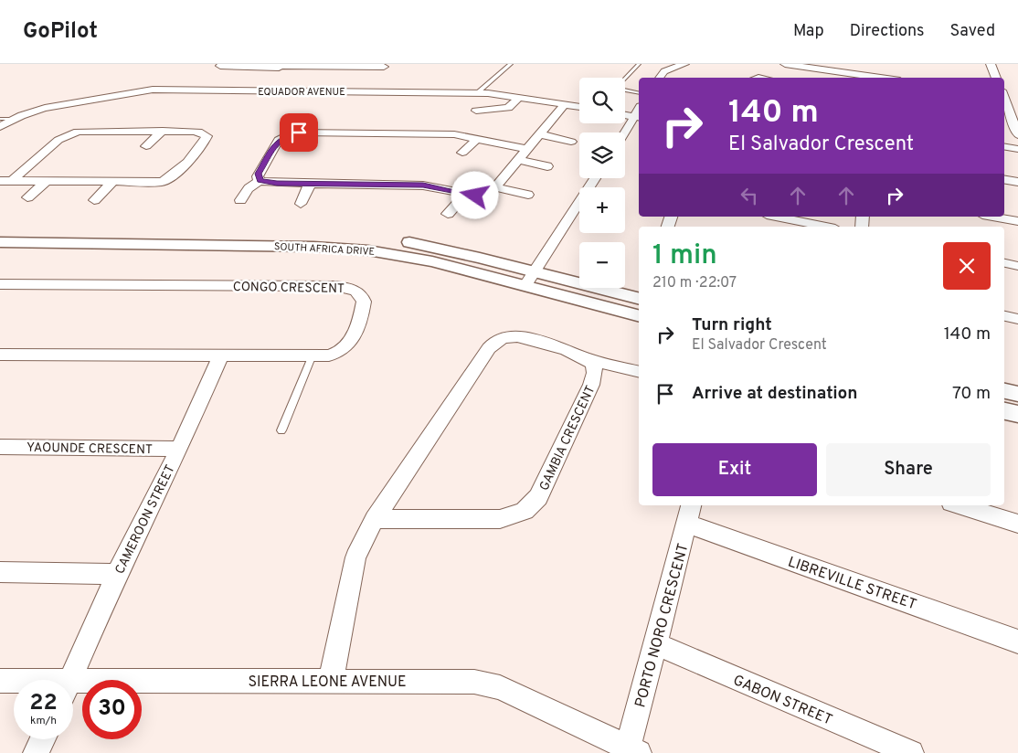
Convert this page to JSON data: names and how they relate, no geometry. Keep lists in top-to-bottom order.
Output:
{
  "streets": {
    "street": [
      "EQUADOR AVENUE",
      "SOUTH AFRICA DRIVE",
      "CONGO CRESCENT",
      "GAMBIA CRESCENT",
      "YAOUNDE CRESCENT",
      "CAMEROON STREET",
      "LIBREVILLE STREET",
      "PORTO NORO CRESCENT",
      "SIERRA LEONE AVENUE",
      "GABON STREET"
    ]
  },
  "crossings": [
    ["CONGO CRESCENT", "CAMEROON STREET"],
    ["YAOUNDE CRESCENT", "CAMEROON STREET"],
    ["LIBREVILLE STREET", "PORTO NORO CRESCENT"],
    ["PORTO NORO CRESCENT", "SIERRA LEONE AVENUE"],
    ["PORTO NORO CRESCENT", "GABON STREET"]
  ],
  "page": {
    "header": "GoPilot",
    "nav": ["Map", "Directions", "Saved"],
    "map_buttons": ["+", "−"],
    "turn": ["140 m", "El Salvador Crescent"],
    "heading": ["1 min", "210 m · 22:07"],
    "list": [
      {
        "name": "Turn right",
        "note": "El Salvador Crescent",
        "value": "140 m"
      },
      {
        "name": "Arrive at destination",
        "value": "70 m"
      }
    ],
    "buttons": ["Exit", "Share"],
    "speed": "22 km/h",
    "limit": "30"
  }
}
